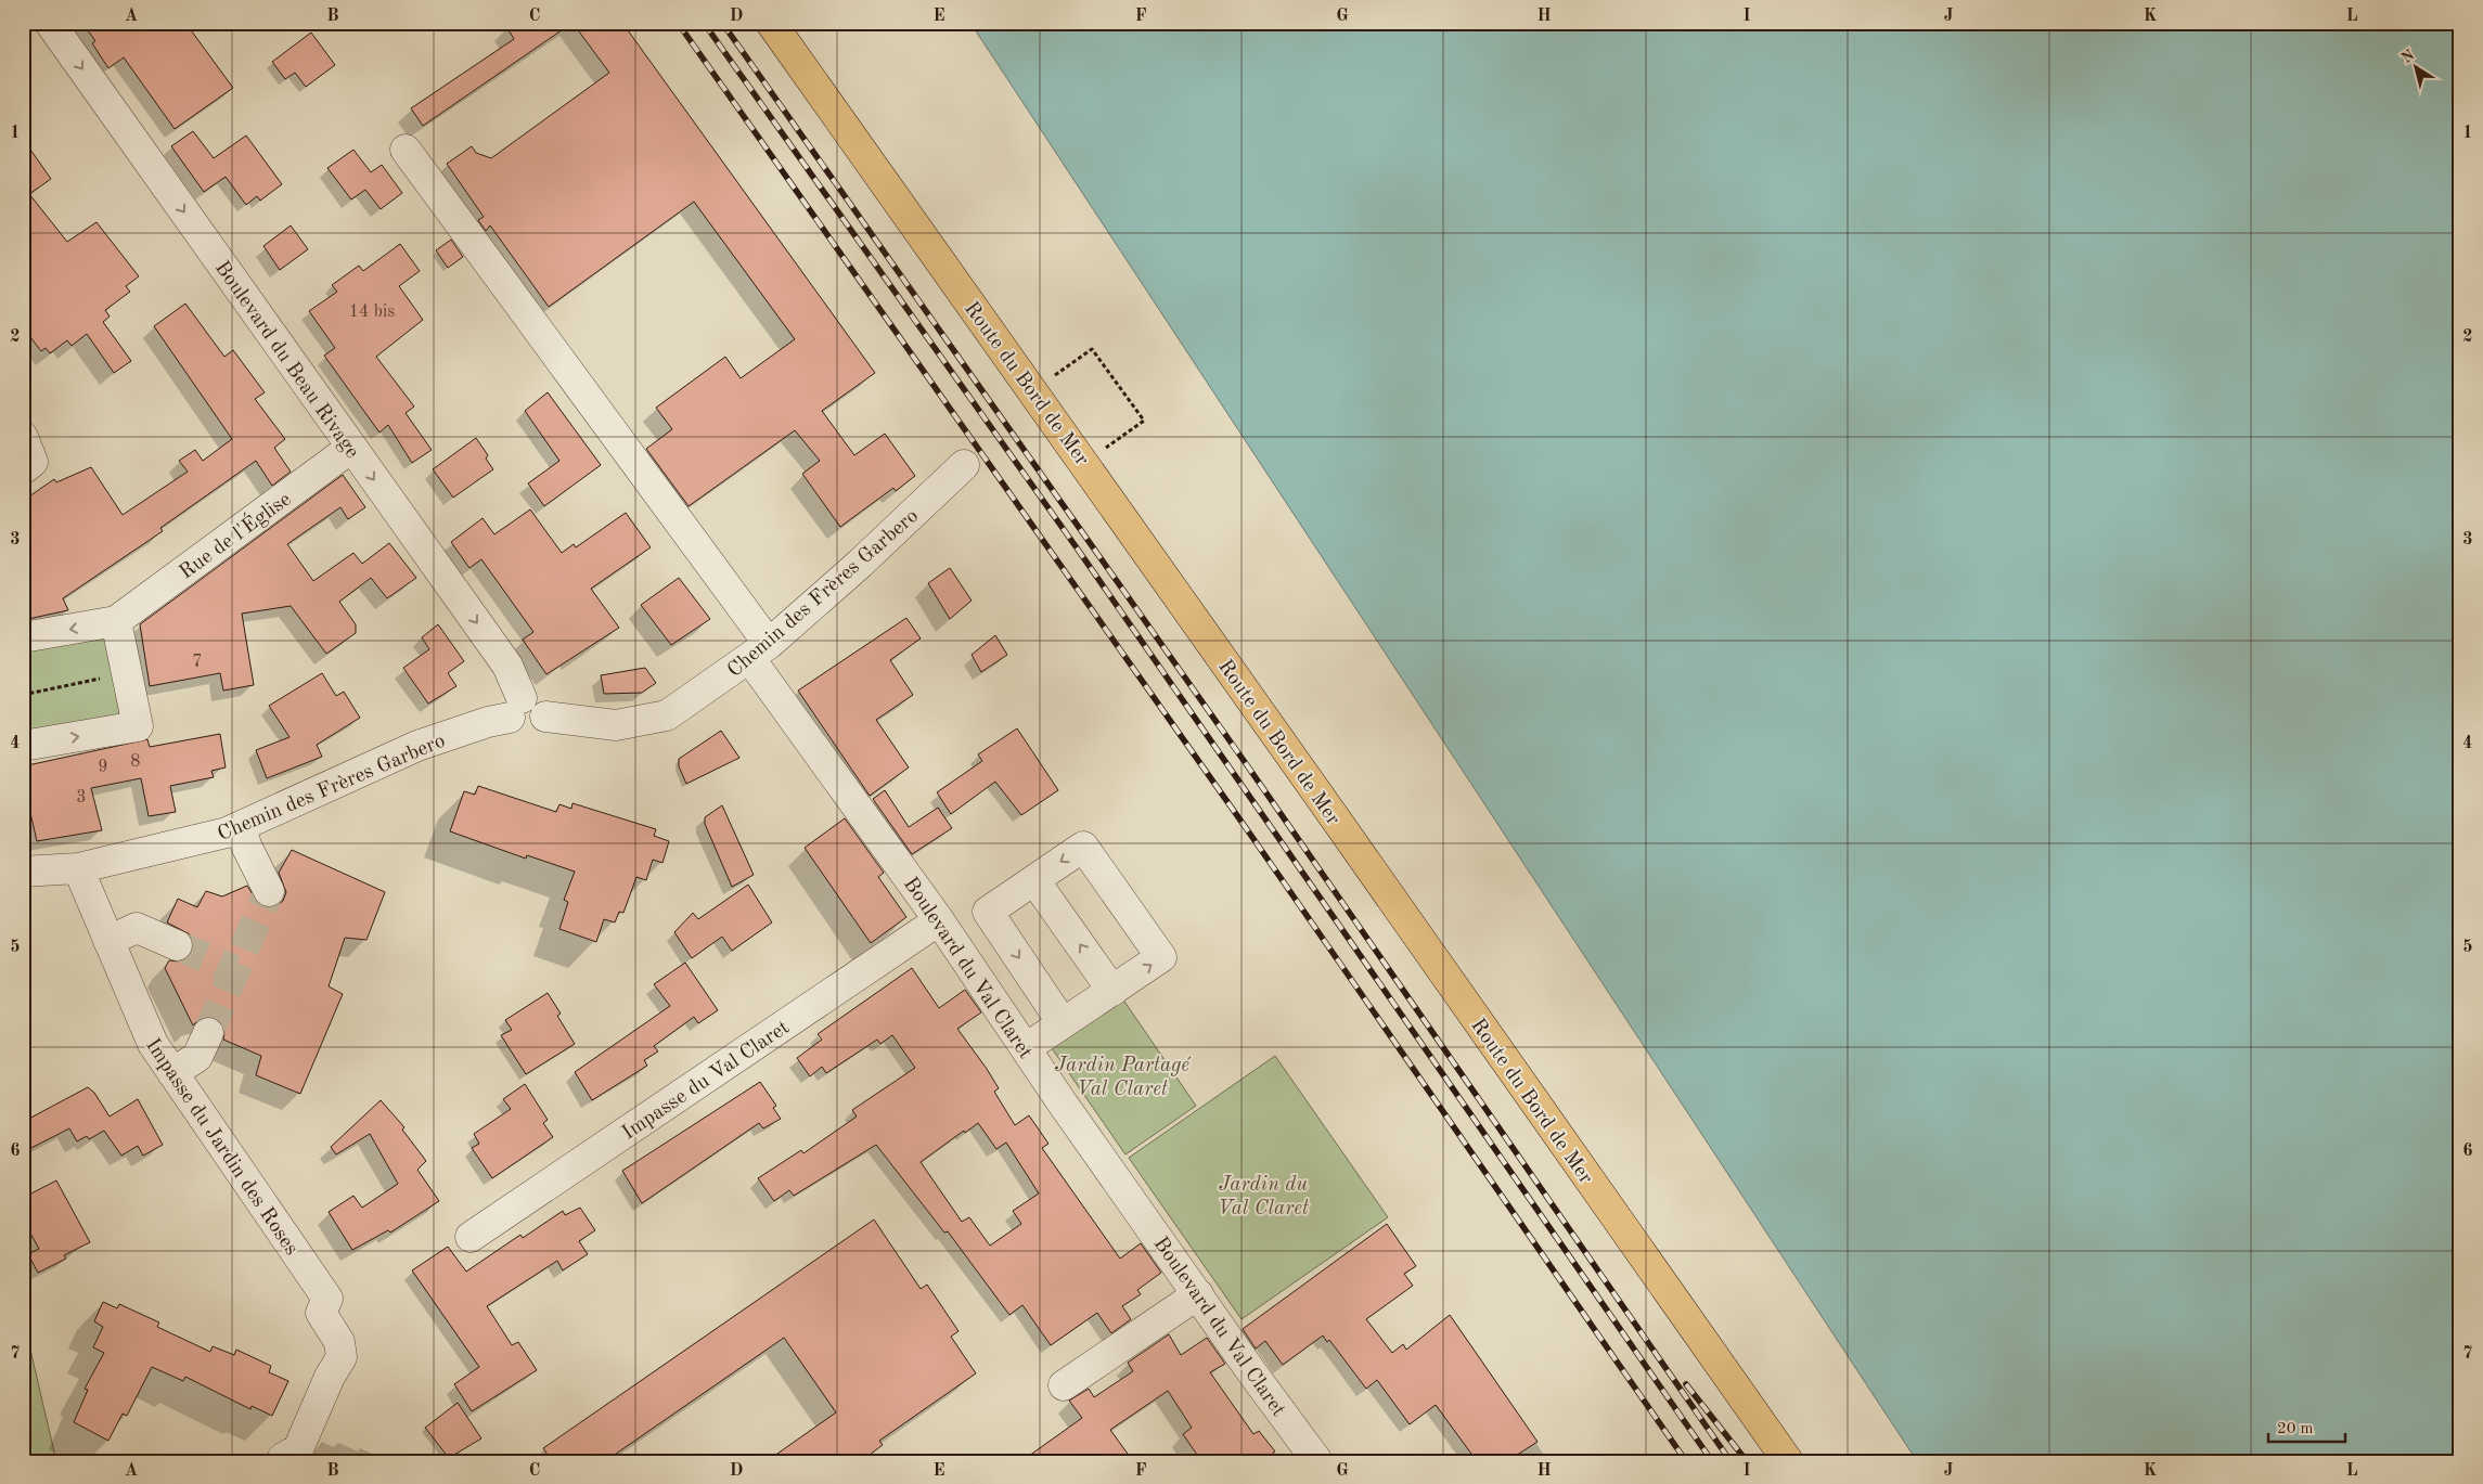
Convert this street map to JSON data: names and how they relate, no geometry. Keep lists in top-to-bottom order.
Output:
{
  "streets": {
    "main road": ["Route du Bord de Mer"],
    "street": [
      "Boulevard du Beau Rivage",
      "Rue de l'Église",
      "Chemin des Frères Garbero",
      "Boulevard du Val Claret",
      "Impasse du Val Claret",
      "Impasse du Jardin des Roses"
    ]
  },
  "crossings": [
    ["Boulevard du Beau Rivage", "Rue de l'Église"],
    ["Boulevard du Beau Rivage", "Chemin des Frères Garbero"],
    ["Chemin des Frères Garbero", "Boulevard du Val Claret"],
    ["Chemin des Frères Garbero", "Impasse du Jardin des Roses"],
    ["Boulevard du Val Claret", "Impasse du Val Claret"]
  ],
  "one_way": ["Boulevard du Beau Rivage"],
  "parks": ["Jardin Partagé Val Claret", "Jardin du Val Claret"],
  "house_numbers": [
    "14 bis",
    "7",
    "8",
    "9",
    "3"
  ],
  "scale_bar": "20 m",
  "north": "top left",
  "grid": {
    "columns": [
      "A",
      "B",
      "C",
      "D",
      "E",
      "F",
      "G",
      "H",
      "I",
      "J",
      "K",
      "L"
    ],
    "rows": [
      "1",
      "2",
      "3",
      "4",
      "5",
      "6",
      "7"
    ]
  }
}
